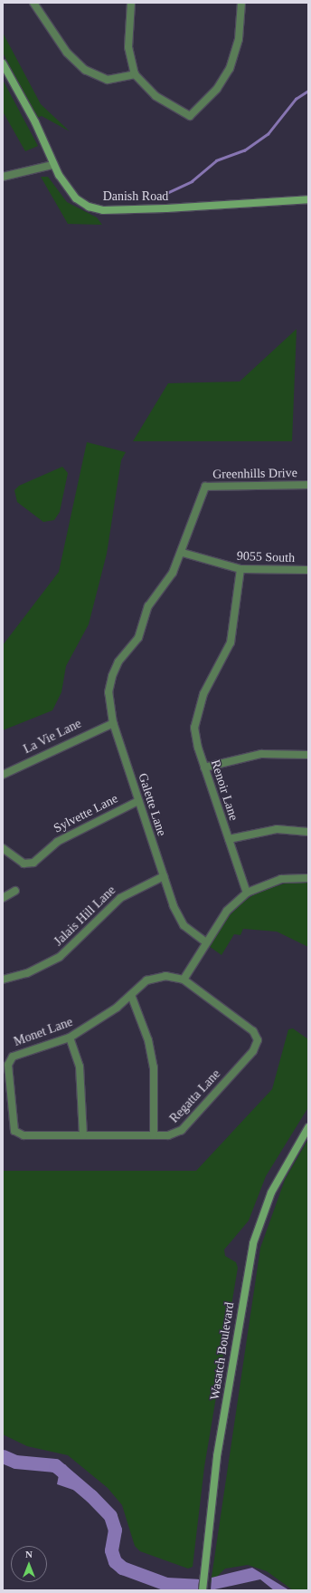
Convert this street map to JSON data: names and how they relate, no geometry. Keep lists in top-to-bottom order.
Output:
{
  "streets": {
    "main road": ["Danish Road", "Wasatch Boulevard"],
    "street": [
      "Greenhills Drive",
      "9055 South",
      "La Vie Lane",
      "Renoir Lane",
      "Galette Lane",
      "Sylvette Lane",
      "Jalais Hill Lane",
      "Monet Lane",
      "Regatta Lane"
    ]
  },
  "crossings": [
    ["Greenhills Drive", "9055 South"],
    ["Greenhills Drive", "Galette Lane"],
    ["9055 South", "Renoir Lane"],
    ["La Vie Lane", "Galette Lane"],
    ["Galette Lane", "Sylvette Lane"],
    ["Galette Lane", "Jalais Hill Lane"],
    ["Monet Lane", "Regatta Lane"]
  ],
  "north": "top"
}
